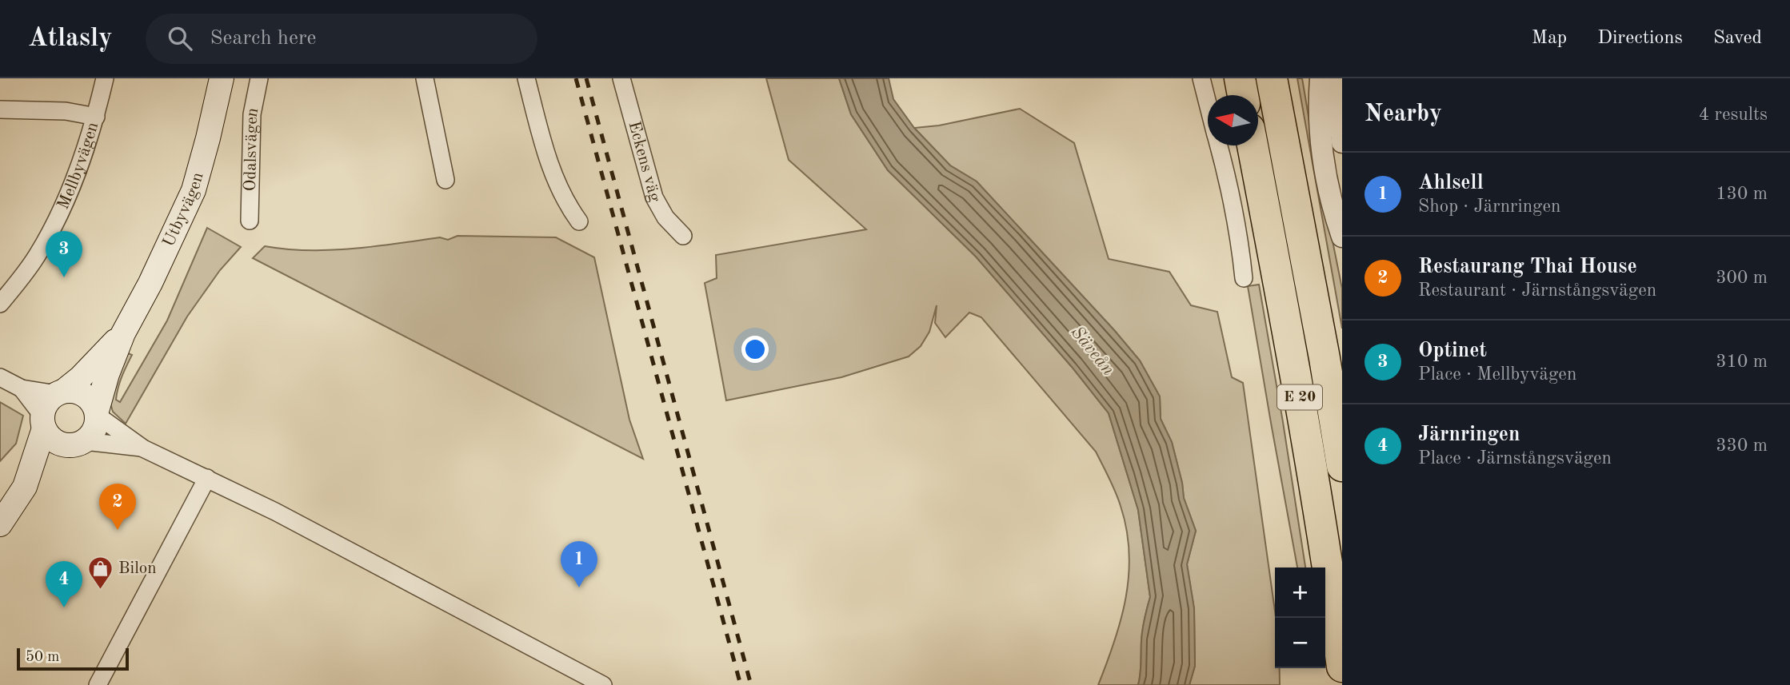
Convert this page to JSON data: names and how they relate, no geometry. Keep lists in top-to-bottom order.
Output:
{
  "streets": {
    "highway": ["E 20"],
    "main road": ["Utbyvägen"],
    "street": ["Odalsvägen", "Eckens väg", "Mellbyvägen"]
  },
  "water": ["Säveån"],
  "places": {
    "shop": ["Bilon"]
  },
  "scale_bar": "50 m",
  "north": "left",
  "page": {
    "header": "Atlasly",
    "search": "Search here",
    "nav": ["Map", "Directions", "Saved"],
    "heading": ["Nearby", "4 results"],
    "list": [
      {
        "mark": "1",
        "name": "Ahlsell",
        "note": "Shop · Järnringen",
        "value": "130 m"
      },
      {
        "mark": "2",
        "name": "Restaurang Thai House",
        "note": "Restaurant · Järnstångsvägen",
        "value": "300 m"
      },
      {
        "mark": "3",
        "name": "Optinet",
        "note": "Place · Mellbyvägen",
        "value": "310 m"
      },
      {
        "mark": "4",
        "name": "Järnringen",
        "note": "Place · Järnstångsvägen",
        "value": "330 m"
      }
    ],
    "pins": [
      "3",
      "2",
      "1",
      "4"
    ],
    "map_buttons": ["+", "−"],
    "scale": "50 m"
  }
}
